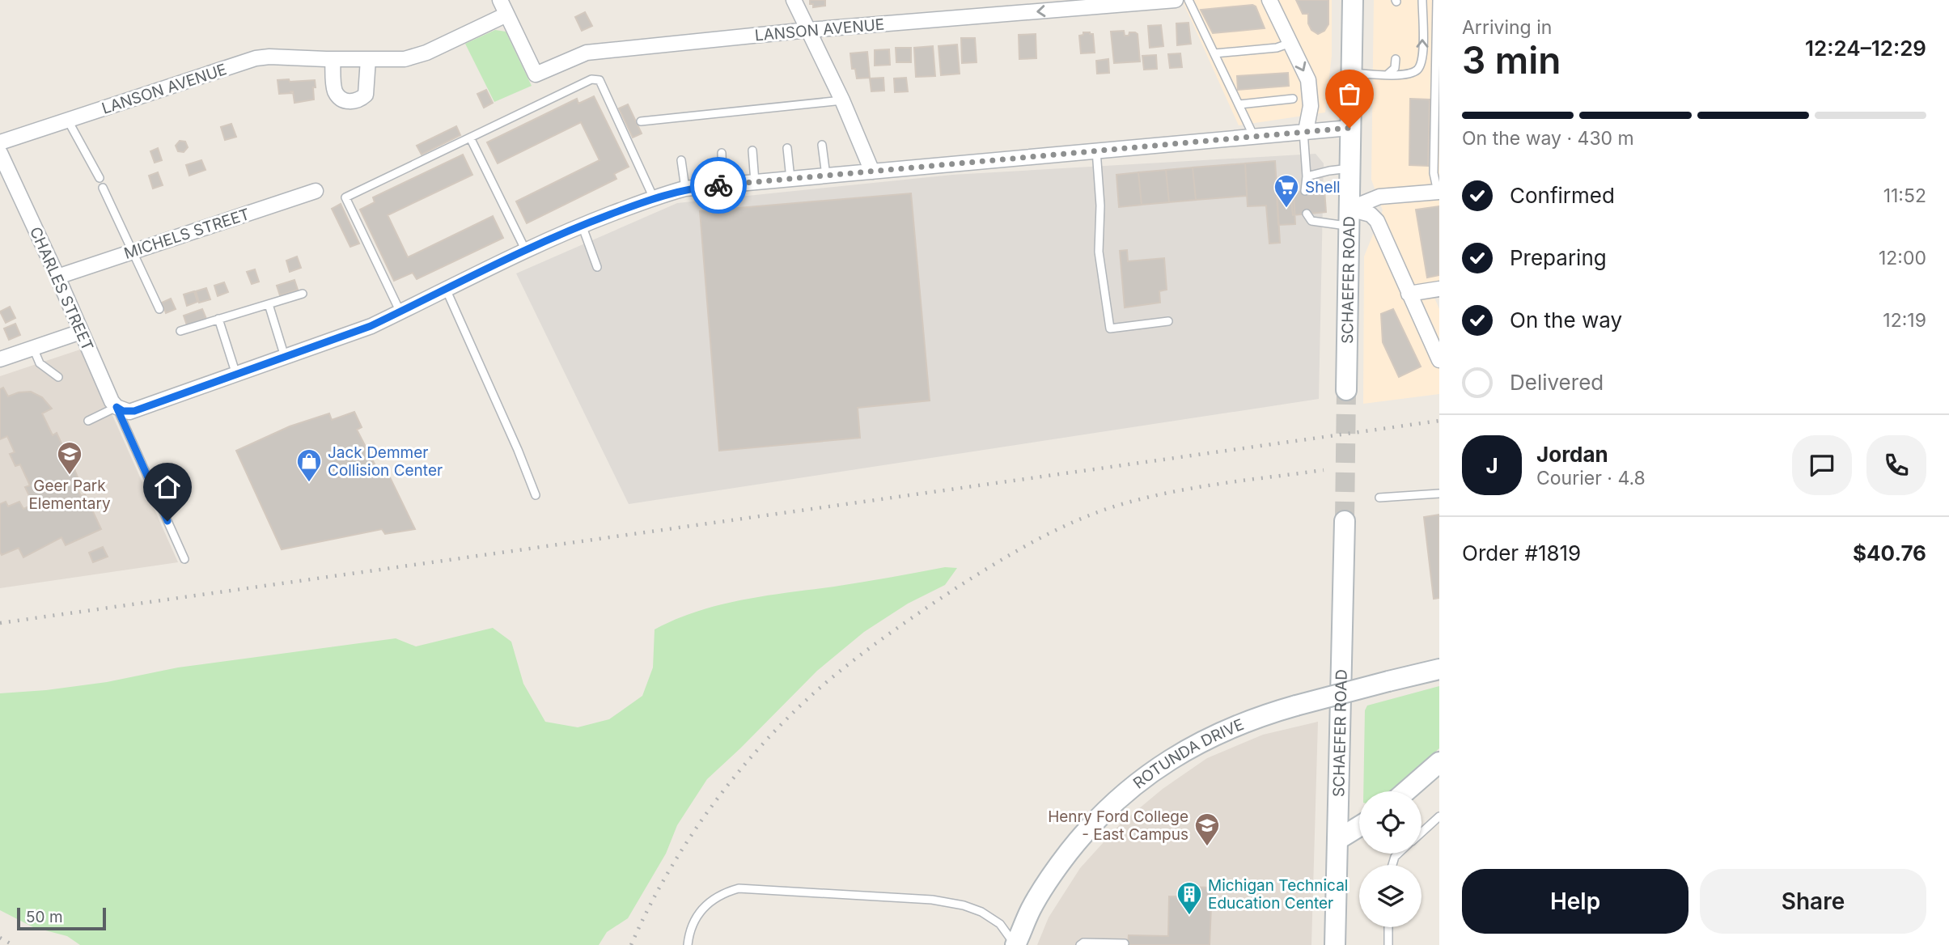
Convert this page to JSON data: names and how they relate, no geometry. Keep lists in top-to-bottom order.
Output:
{
  "streets": {
    "main road": ["SCHAEFER ROAD", "ROTUNDA DRIVE"],
    "street": ["LANSON AVENUE", "MICHELS STREET", "CHARLES STREET"]
  },
  "crossings": [
    ["MICHELS STREET", "CHARLES STREET"]
  ],
  "places": {
    "supermarket": ["Shell"],
    "school or university": ["Geer Park Elementary", "Henry Ford College - East Campus"],
    "shop": ["Jack Demmer Collision Center"],
    "building": ["Michigan Technical Education Center"]
  },
  "scale_bar": "50 m",
  "page": {
    "heading": ["3 min", "Arriving in", "12:24–12:29"],
    "panel": [
      "Jordan",
      "Courier · 4.8",
      "Order #1819",
      "$40.76"
    ],
    "bar": "On the way · 430 m",
    "list": [
      ["Confirmed", "11:52"],
      ["Preparing", "12:00"],
      ["On the way", "12:19"],
      "Delivered"
    ],
    "round": "J",
    "buttons": ["Help", "Share"],
    "scale": "50 m"
  }
}
